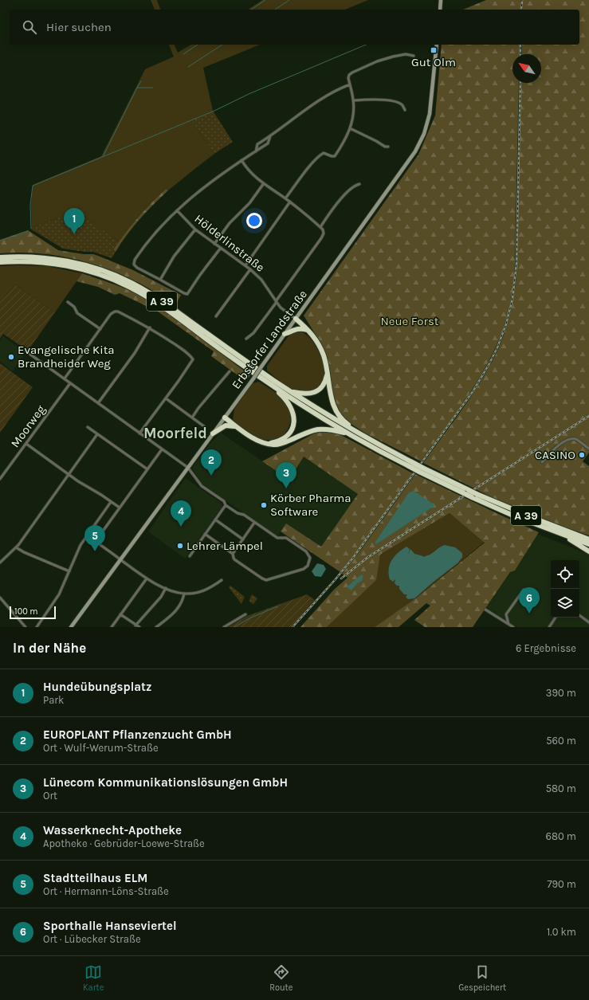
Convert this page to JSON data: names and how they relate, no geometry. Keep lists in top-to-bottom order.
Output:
{
  "streets": {
    "highway": ["A 39"],
    "street": ["Hölderlinstraße", "Erbstorfer Landstraße", "Moorweg"]
  },
  "crossings": [
    ["Hölderlinstraße", "Erbstorfer Landstraße"]
  ],
  "districts": ["Moorfeld"],
  "parks": ["Neue Forst"],
  "places": {
    "transit": ["Gut Olm"],
    "other": [
      "Evangelische Kita Brandheider Weg",
      "CASINO",
      "Körber Pharma Software",
      "Lehrer Lämpel"
    ]
  },
  "scale_bar": "100 m",
  "north": "top left",
  "page": {
    "search": "Hier suchen",
    "pins": [
      "1",
      "2",
      "3",
      "4",
      "5",
      "6"
    ],
    "scale": "100 m",
    "heading": ["In der Nähe", "6 Ergebnisse"],
    "list": [
      {
        "mark": "1",
        "name": "Hundeübungsplatz",
        "note": "Park",
        "value": "390 m"
      },
      {
        "mark": "2",
        "name": "EUROPLANT Pflanzenzucht GmbH",
        "note": "Ort · Wulf-Werum-Straße",
        "value": "560 m"
      },
      {
        "mark": "3",
        "name": "Lünecom Kommunikationslösungen GmbH",
        "note": "Ort",
        "value": "580 m"
      },
      {
        "mark": "4",
        "name": "Wasserknecht-Apotheke",
        "note": "Apotheke · Gebrüder-Loewe-Straße",
        "value": "680 m"
      },
      {
        "mark": "5",
        "name": "Stadtteilhaus ELM",
        "note": "Ort · Hermann-Löns-Straße",
        "value": "790 m"
      },
      {
        "mark": "6",
        "name": "Sporthalle Hanseviertel",
        "note": "Ort · Lübecker Straße",
        "value": "1.0 km"
      }
    ],
    "nav": ["Karte", "Route", "Gespeichert"]
  }
}
